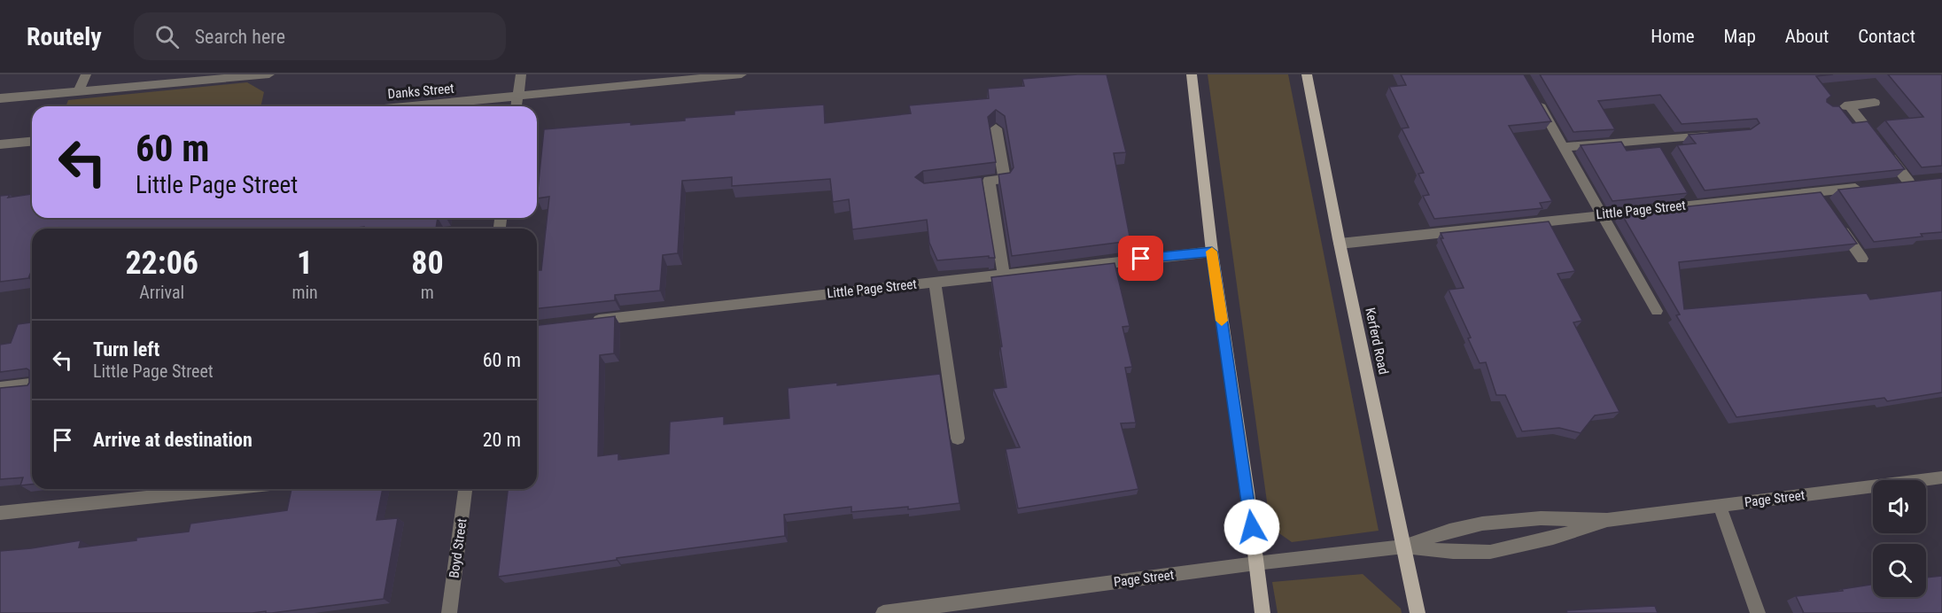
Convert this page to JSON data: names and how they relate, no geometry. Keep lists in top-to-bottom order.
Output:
{
  "streets": {
    "main road": ["Kerferd Road"],
    "street": [
      "Danks Street",
      "Little Page Street",
      "Page Street",
      "Boyd Street"
    ]
  },
  "crossings": [
    ["Little Page Street", "Kerferd Road"],
    ["Kerferd Road", "Page Street"]
  ],
  "page": {
    "header": "Routely",
    "search": "Search here",
    "nav": [
      "Home",
      "Map",
      "About",
      "Contact"
    ],
    "turn": ["60 m", "Little Page Street"],
    "eta": [
      "22:06",
      "Arrival",
      "1",
      "min",
      "80",
      "m"
    ],
    "list": [
      {
        "name": "Turn left",
        "note": "Little Page Street",
        "value": "60 m"
      },
      {
        "name": "Arrive at destination",
        "value": "20 m"
      }
    ]
  }
}
